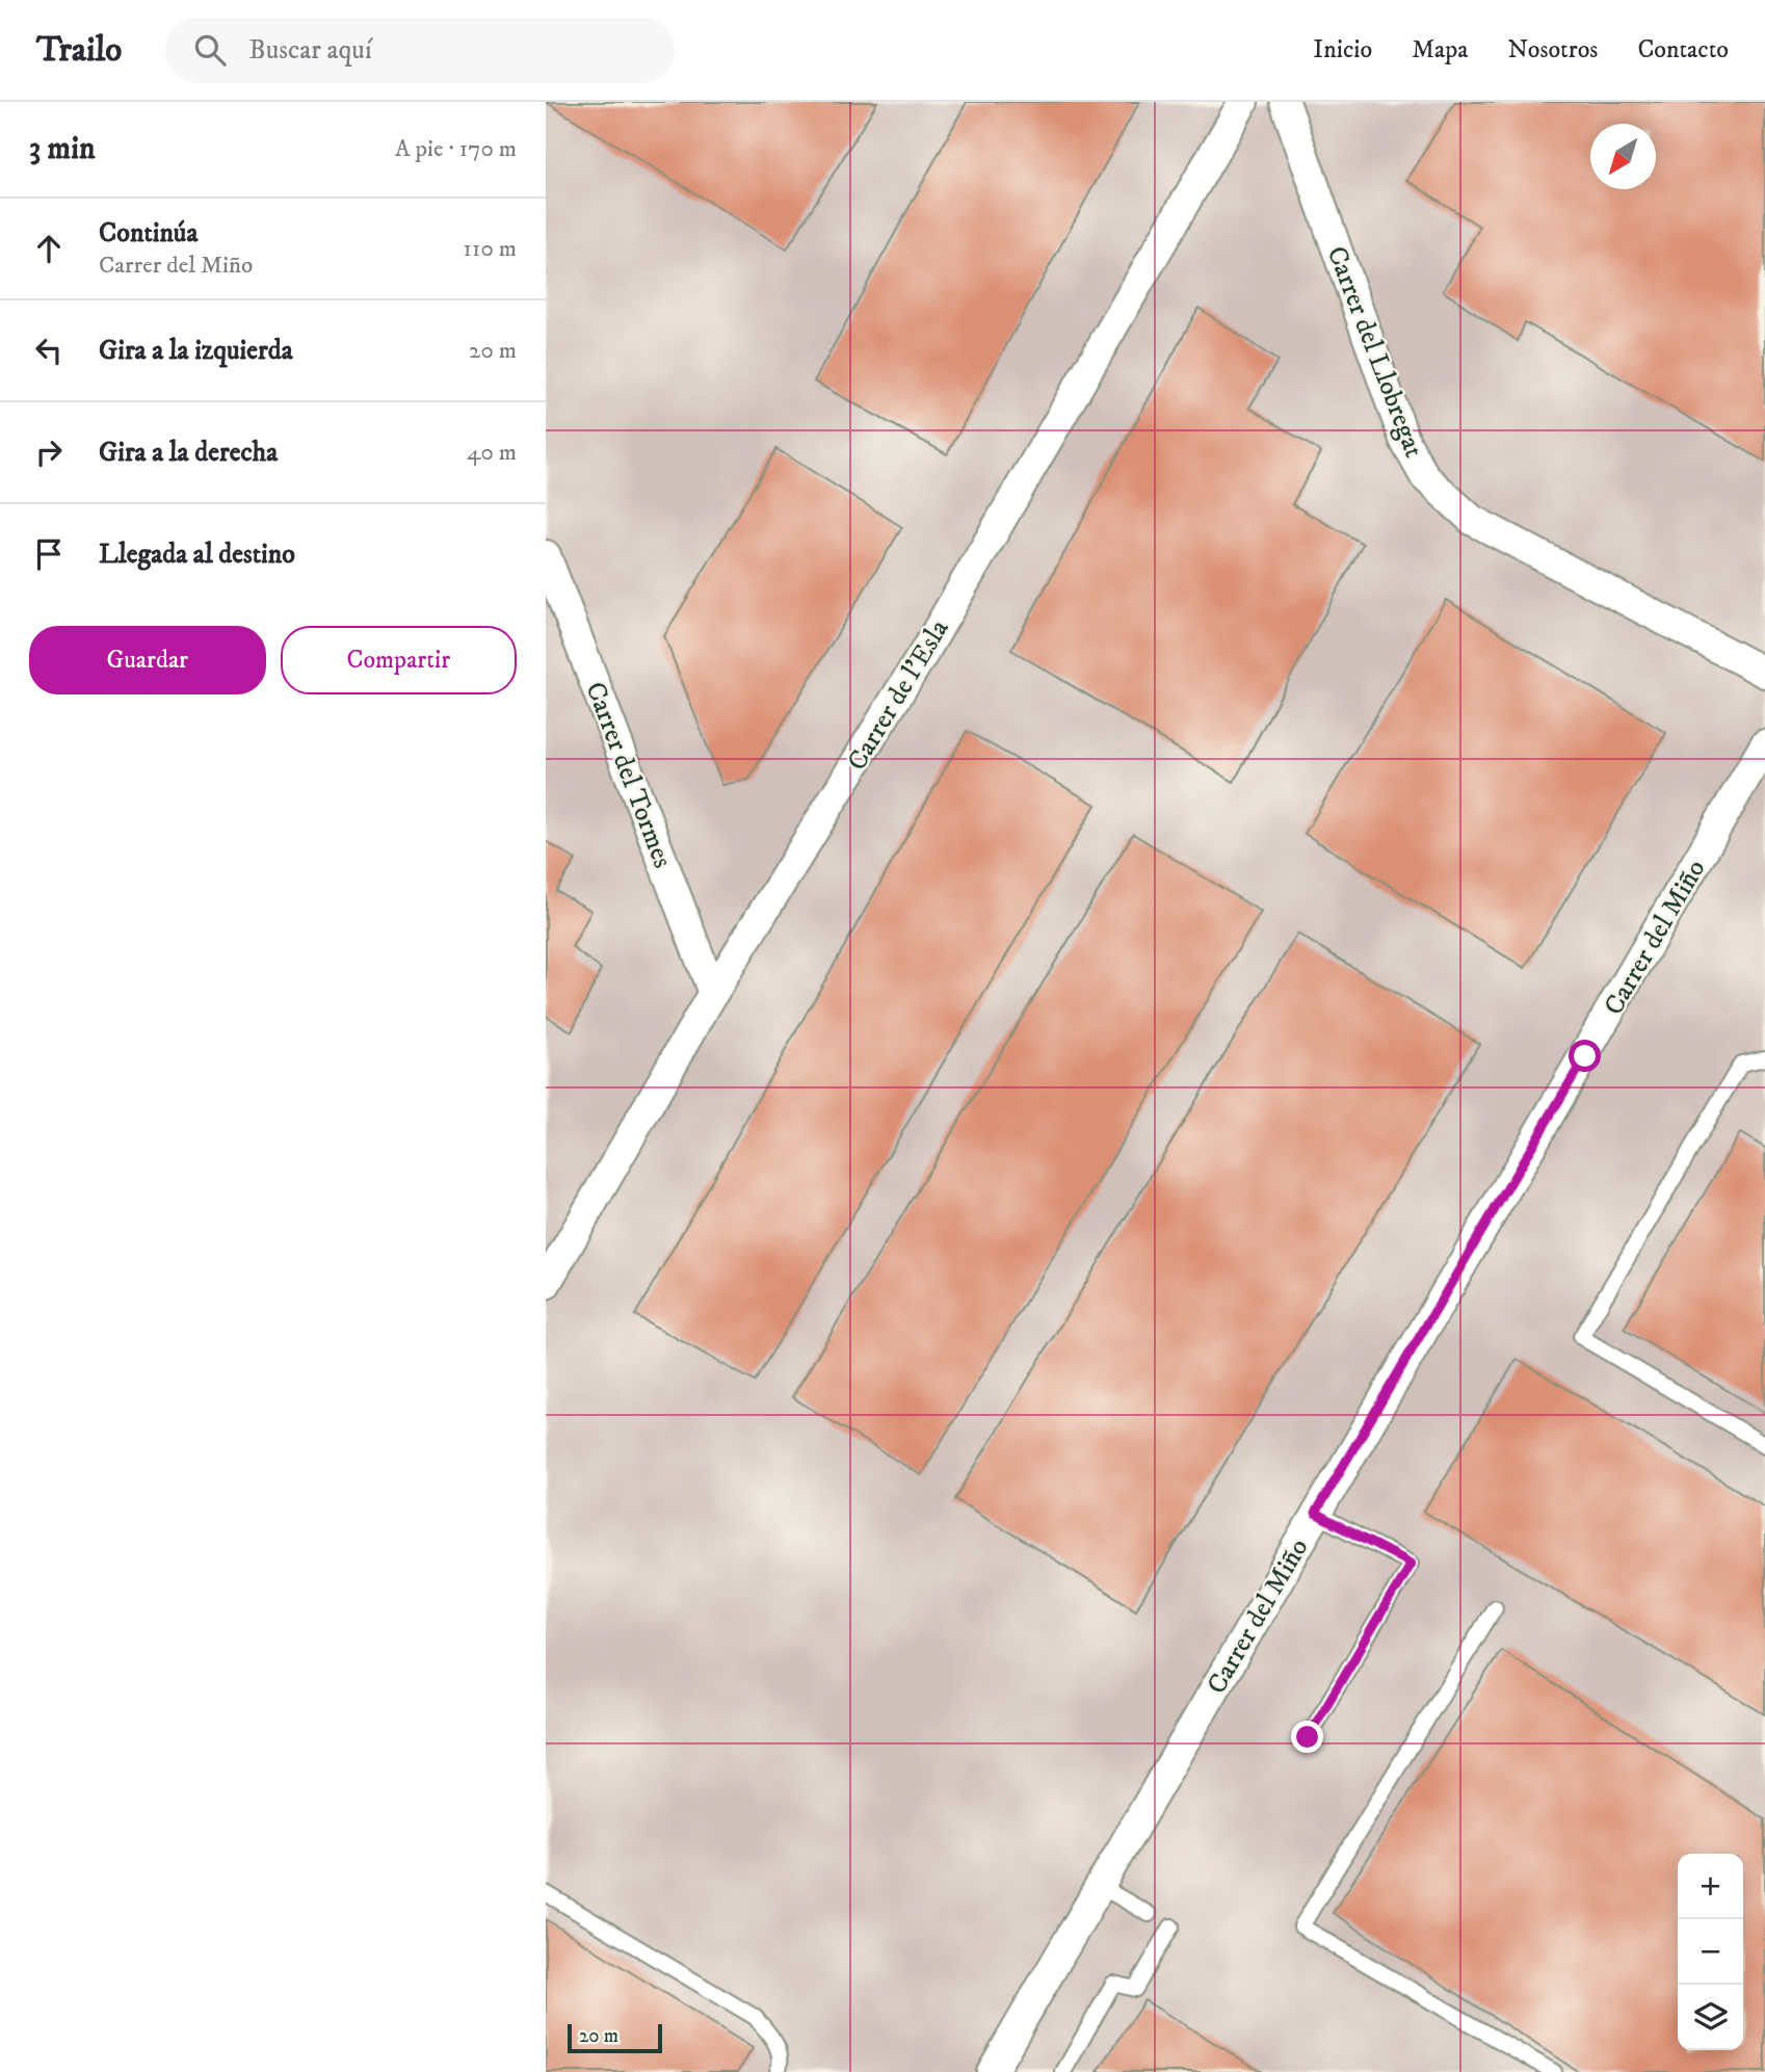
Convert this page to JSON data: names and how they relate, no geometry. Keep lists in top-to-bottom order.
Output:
{
  "streets": {
    "street": [
      "Carrer del Llobregat",
      "Carrer de l'Esla",
      "Carrer del Tormes",
      "Carrer del Miño"
    ]
  },
  "crossings": [
    ["Carrer de l'Esla", "Carrer del Tormes"]
  ],
  "scale_bar": "20 m",
  "north": "bottom left",
  "page": {
    "header": "Trailo",
    "search": "Buscar aquí",
    "nav": [
      "Inicio",
      "Mapa",
      "Nosotros",
      "Contacto"
    ],
    "heading": ["3 min", "A pie · 170 m"],
    "list": [
      ["Continúa", "Carrer del Miño", "110 m"],
      ["Gira a la izquierda", "20 m"],
      ["Gira a la derecha", "40 m"],
      "Llegada al destino"
    ],
    "buttons": ["Guardar", "Compartir"],
    "map_buttons": ["+", "−"],
    "scale": "20 m"
  }
}
